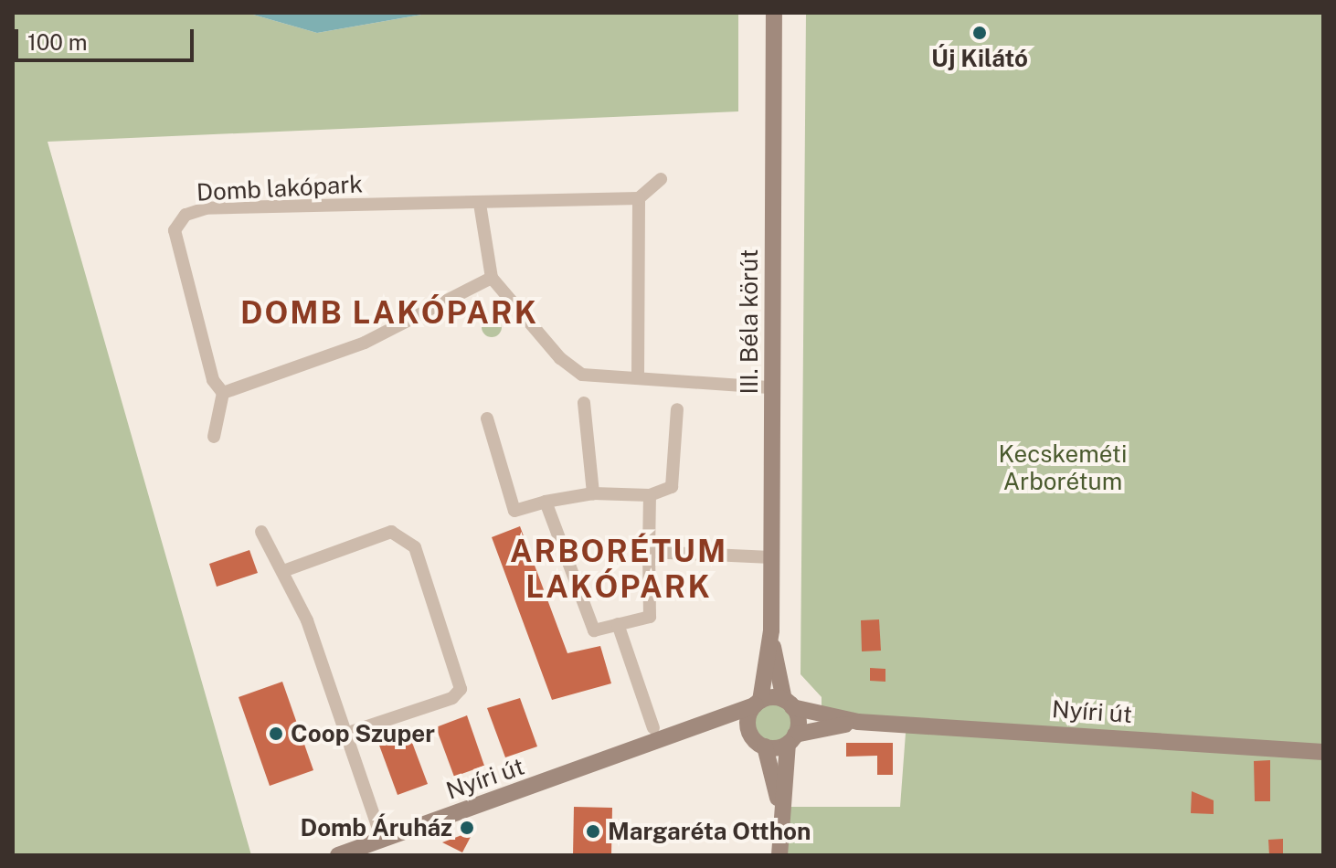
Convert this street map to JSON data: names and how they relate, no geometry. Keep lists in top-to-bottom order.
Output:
{
  "streets": {
    "street": ["Domb lakópark", "III. Béla körút", "Nyíri út"]
  },
  "crossings": [
    ["III. Béla körút", "Nyíri út"]
  ],
  "districts": ["DOMB LAKÓPARK", "ARBORÉTUM LAKÓPARK"],
  "parks": ["Kecskeméti Arborétum"],
  "places": [
    "Új Kilátó",
    "Coop Szuper",
    "Domb Áruház",
    "Margaréta Otthon"
  ],
  "scale_bar": "100 m"
}
